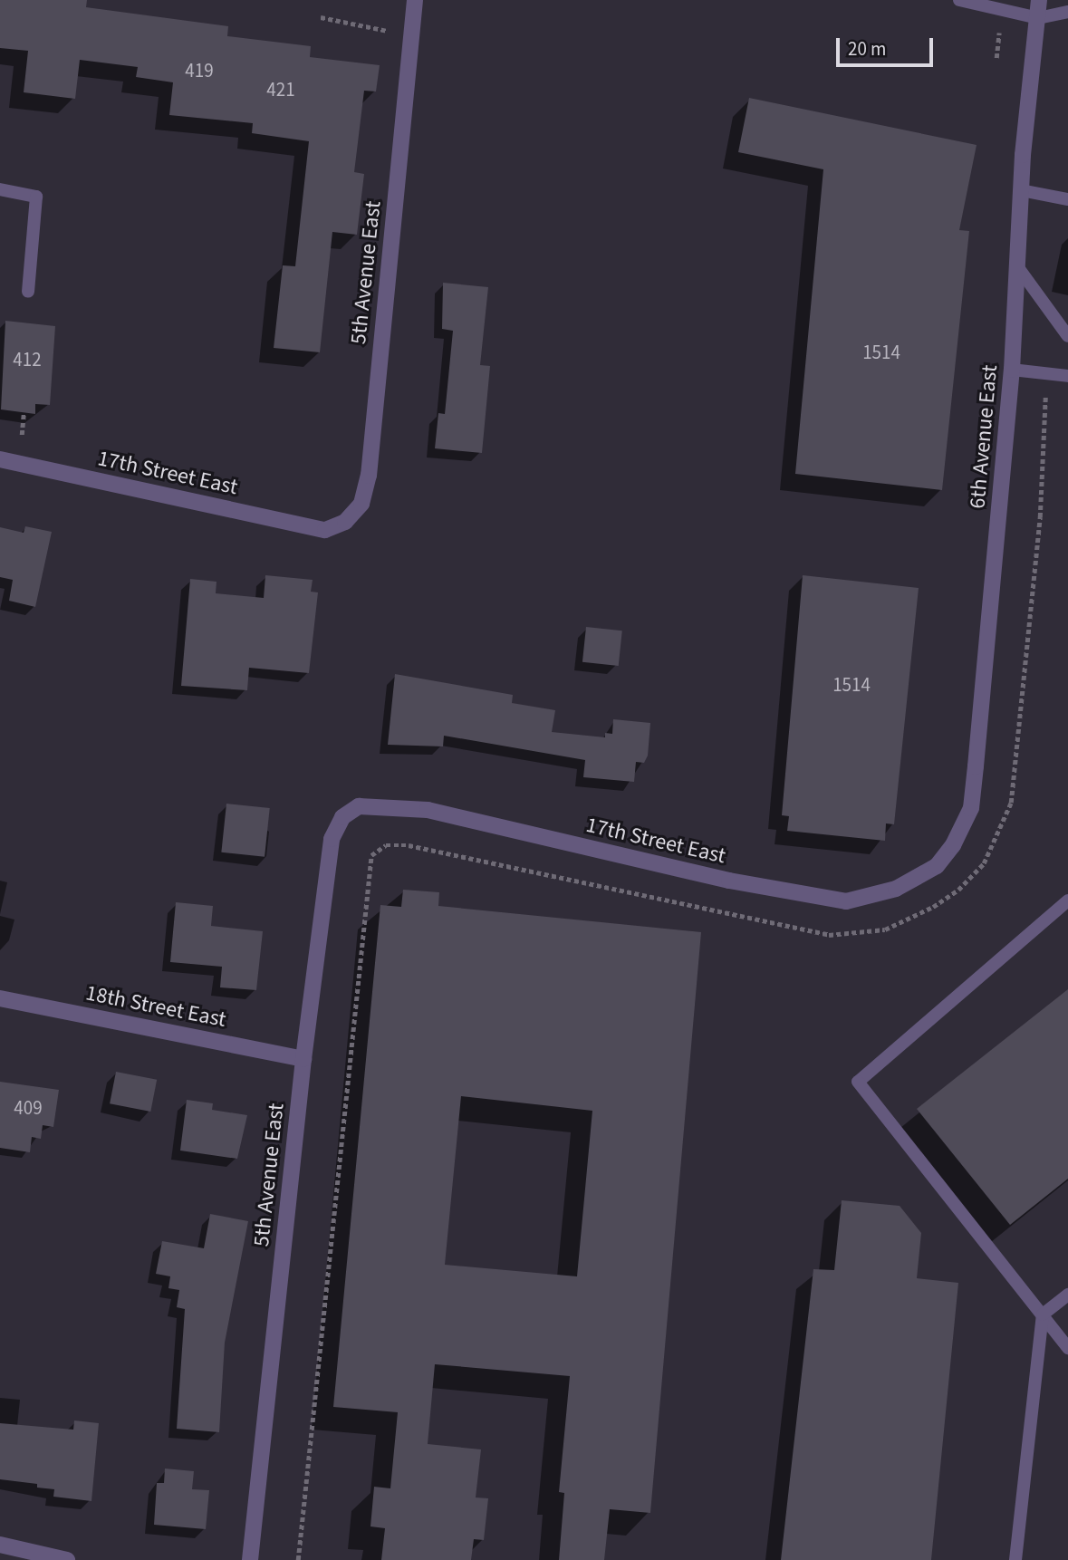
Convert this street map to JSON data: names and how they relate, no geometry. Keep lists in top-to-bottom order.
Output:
{
  "streets": {
    "street": [
      "5th Avenue East",
      "6th Avenue East",
      "17th Street East",
      "18th Street East"
    ]
  },
  "crossings": [
    ["5th Avenue East", "17th Street East"],
    ["5th Avenue East", "18th Street East"],
    ["6th Avenue East", "17th Street East"]
  ],
  "house_numbers": [
    "419",
    "421",
    "1514",
    "412",
    "1514",
    "409"
  ],
  "scale_bar": "20 m"
}
